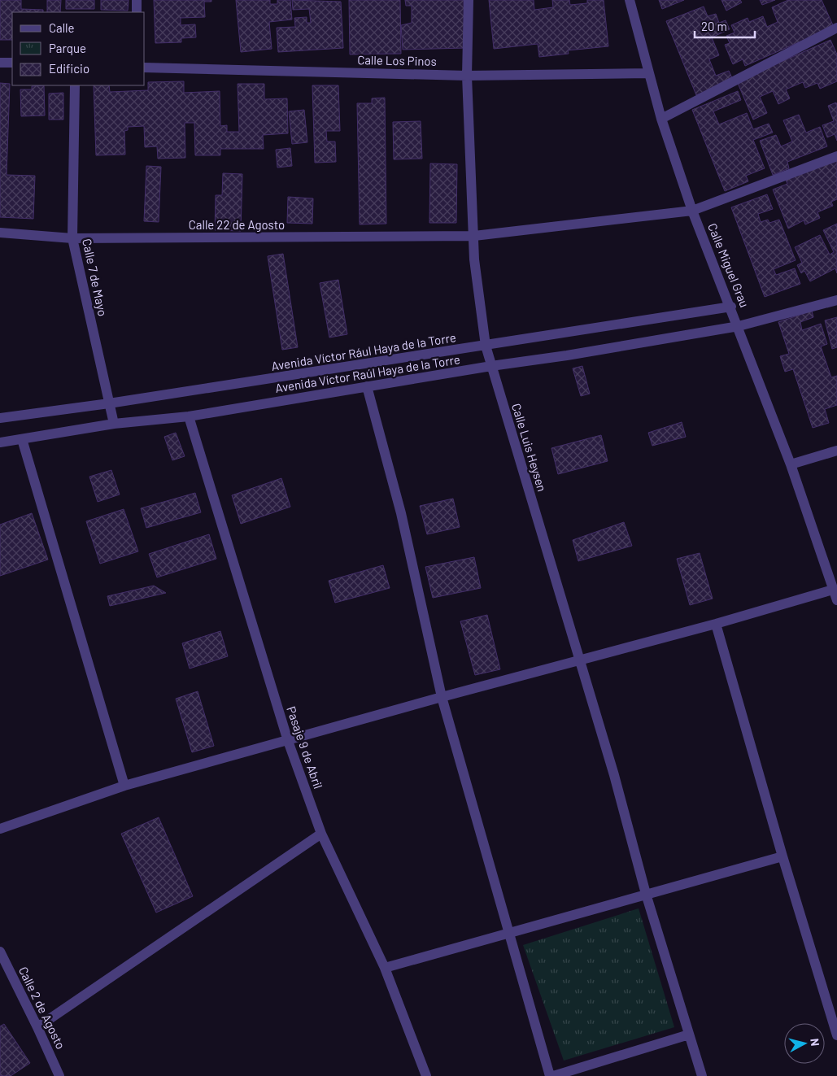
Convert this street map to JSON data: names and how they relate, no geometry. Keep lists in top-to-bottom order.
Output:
{
  "streets": {
    "street": [
      "Calle Los Pinos",
      "Calle 22 de Agosto",
      "Calle Miguel Grau",
      "Calle 7 de Mayo",
      "Avenida Víctor Rául Haya de la Torre",
      "Avenida Víctor Raúl Haya de la Torre",
      "Calle Luis Heysen",
      "Pasaje 9 de Abril",
      "Calle 2 de Agosto"
    ]
  },
  "crossings": [
    ["Calle Los Pinos", "Calle Miguel Grau"],
    ["Calle Los Pinos", "Calle Luis Heysen"],
    ["Calle 22 de Agosto", "Calle Miguel Grau"],
    ["Calle 22 de Agosto", "Calle 7 de Mayo"],
    ["Calle 22 de Agosto", "Calle Luis Heysen"],
    ["Calle Miguel Grau", "Avenida Víctor Rául Haya de la Torre"],
    ["Calle Miguel Grau", "Avenida Víctor Raúl Haya de la Torre"],
    ["Calle 7 de Mayo", "Avenida Víctor Rául Haya de la Torre"],
    ["Calle 7 de Mayo", "Avenida Víctor Raúl Haya de la Torre"],
    ["Avenida Víctor Rául Haya de la Torre", "Calle Luis Heysen"],
    ["Avenida Víctor Raúl Haya de la Torre", "Calle Luis Heysen"],
    ["Avenida Víctor Raúl Haya de la Torre", "Pasaje 9 de Abril"]
  ],
  "legend": ["Calle", "Parque", "Edificio"],
  "scale_bar": "20 m",
  "north": "right"
}
